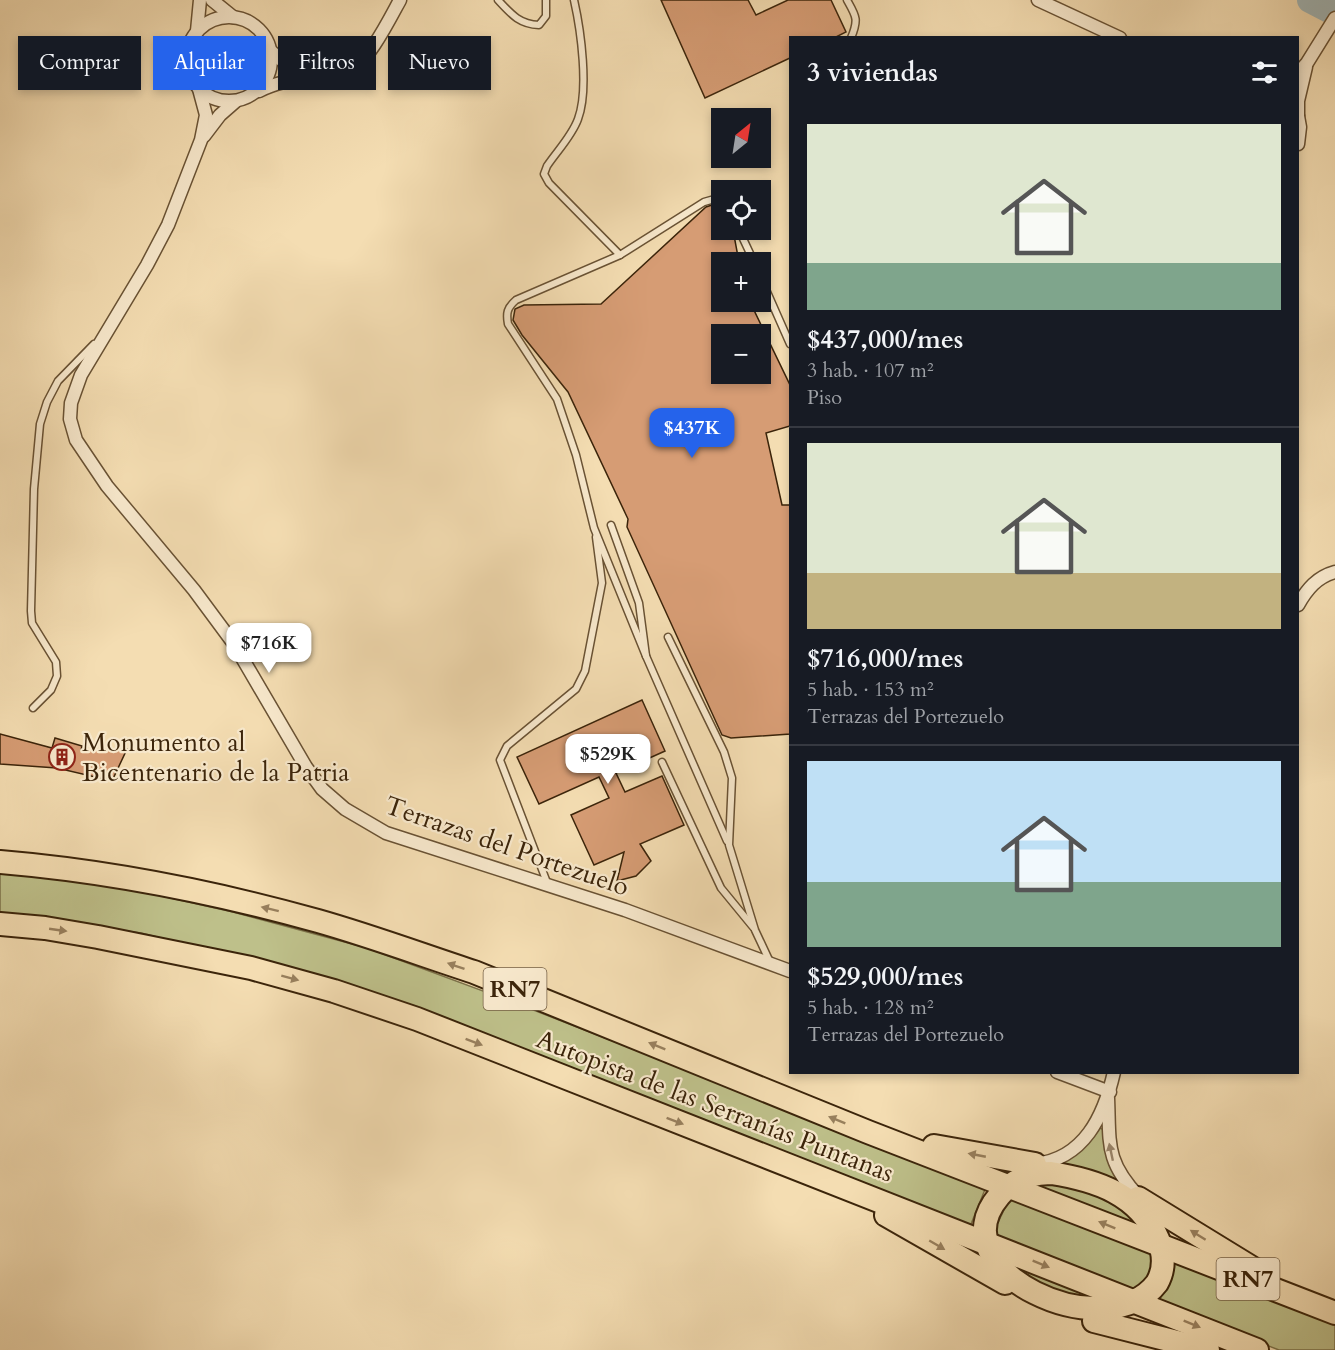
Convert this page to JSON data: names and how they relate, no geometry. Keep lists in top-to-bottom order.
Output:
{
  "streets": {
    "highway": ["RN7", "Autopista de las Serranías Puntanas"],
    "street": ["Terrazas del Portezuelo"]
  },
  "places": {
    "building": ["Monumento al Bicentenario de la Patria"]
  },
  "north": "top right",
  "page": {
    "chip": [
      "Comprar",
      "Alquilar",
      "Filtros",
      "Nuevo"
    ],
    "heading": "3 viviendas",
    "map_buttons": ["+", "−"],
    "list": [
      {
        "name": "$437,000/mes",
        "note": "3 hab. · 107 m² · Piso"
      },
      {
        "name": "$716,000/mes",
        "note": "5 hab. · 153 m² · Terrazas del Portezuelo"
      },
      {
        "name": "$529,000/mes",
        "note": "5 hab. · 128 m² · Terrazas del Portezuelo"
      }
    ],
    "price": ["$437K", "$716K", "$529K"]
  }
}
